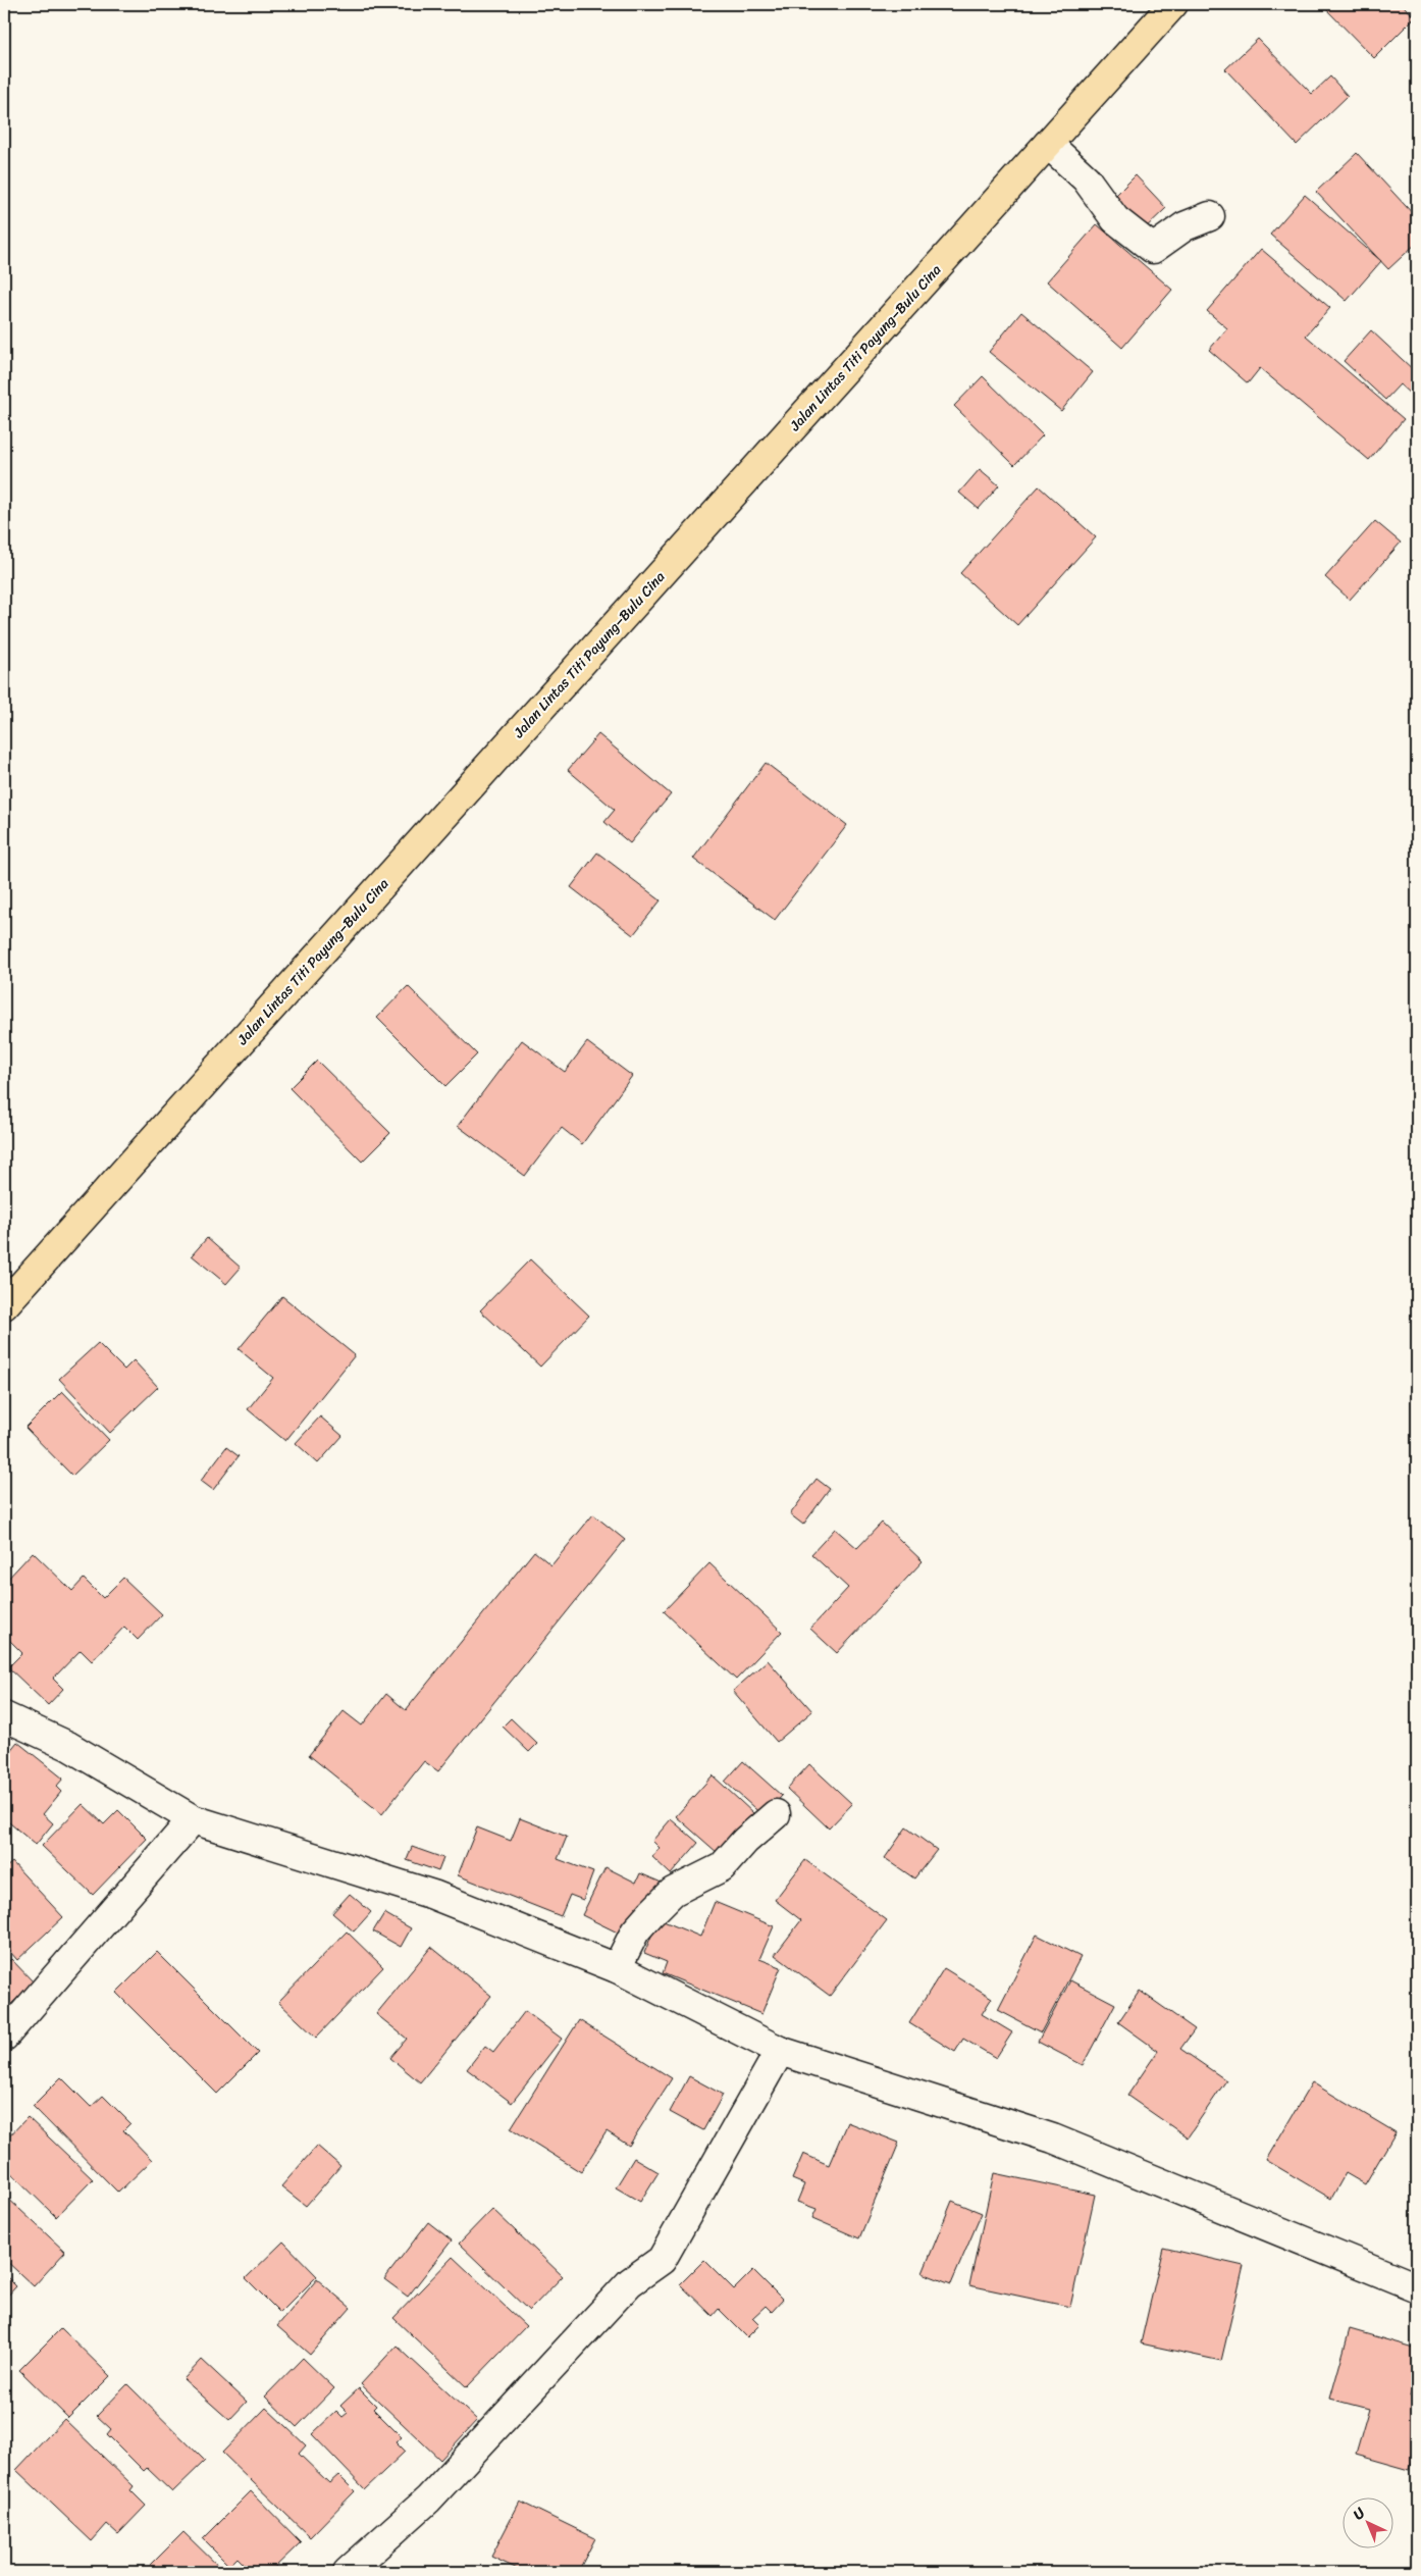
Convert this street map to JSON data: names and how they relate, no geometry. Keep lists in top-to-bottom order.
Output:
{
  "streets": {
    "main road": ["Jalan Lintas Titi Payung–Bulu Cina"]
  },
  "north": "top left"
}
